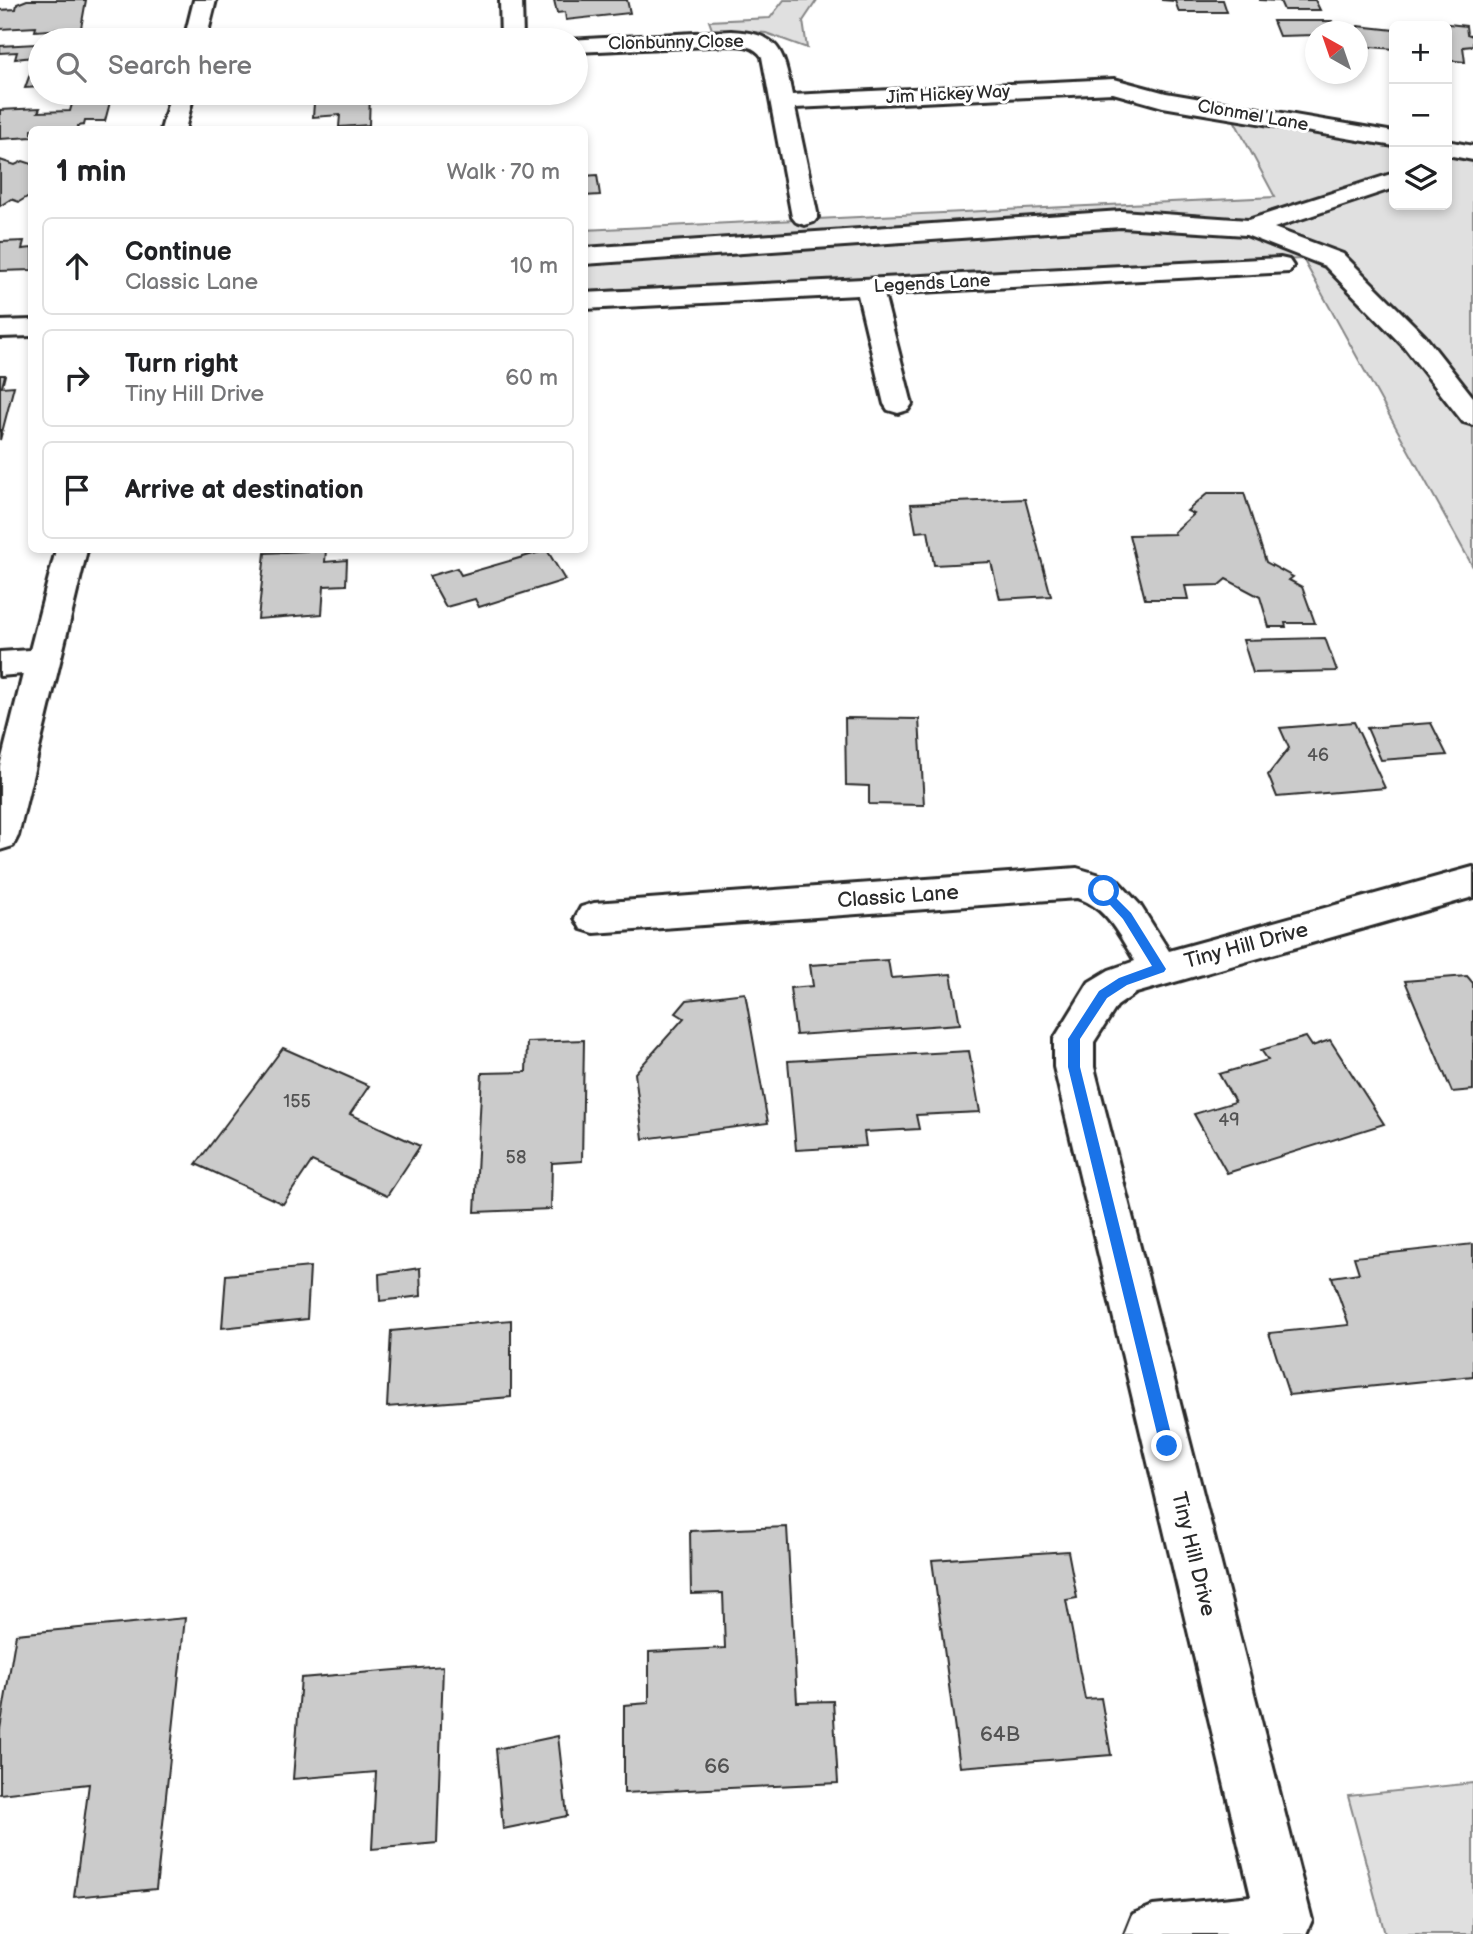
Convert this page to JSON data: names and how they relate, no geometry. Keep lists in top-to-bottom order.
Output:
{
  "streets": {
    "street": [
      "Clonbunny Close",
      "Jim Hickey Way",
      "Clonmel Lane",
      "Legends Lane",
      "Classic Lane",
      "Tiny Hill Drive"
    ]
  },
  "crossings": [
    ["Clonbunny Close", "Jim Hickey Way"],
    ["Jim Hickey Way", "Clonmel Lane"],
    ["Classic Lane", "Tiny Hill Drive"]
  ],
  "house_numbers": [
    "46",
    "155",
    "49",
    "58",
    "64B",
    "66"
  ],
  "north": "top left",
  "page": {
    "map_buttons": ["+", "−"],
    "search": "Search here",
    "heading": ["1 min", "Walk · 70 m"],
    "list": [
      ["Continue", "Classic Lane", "10 m"],
      ["Turn right", "Tiny Hill Drive", "60 m"],
      "Arrive at destination"
    ]
  }
}
